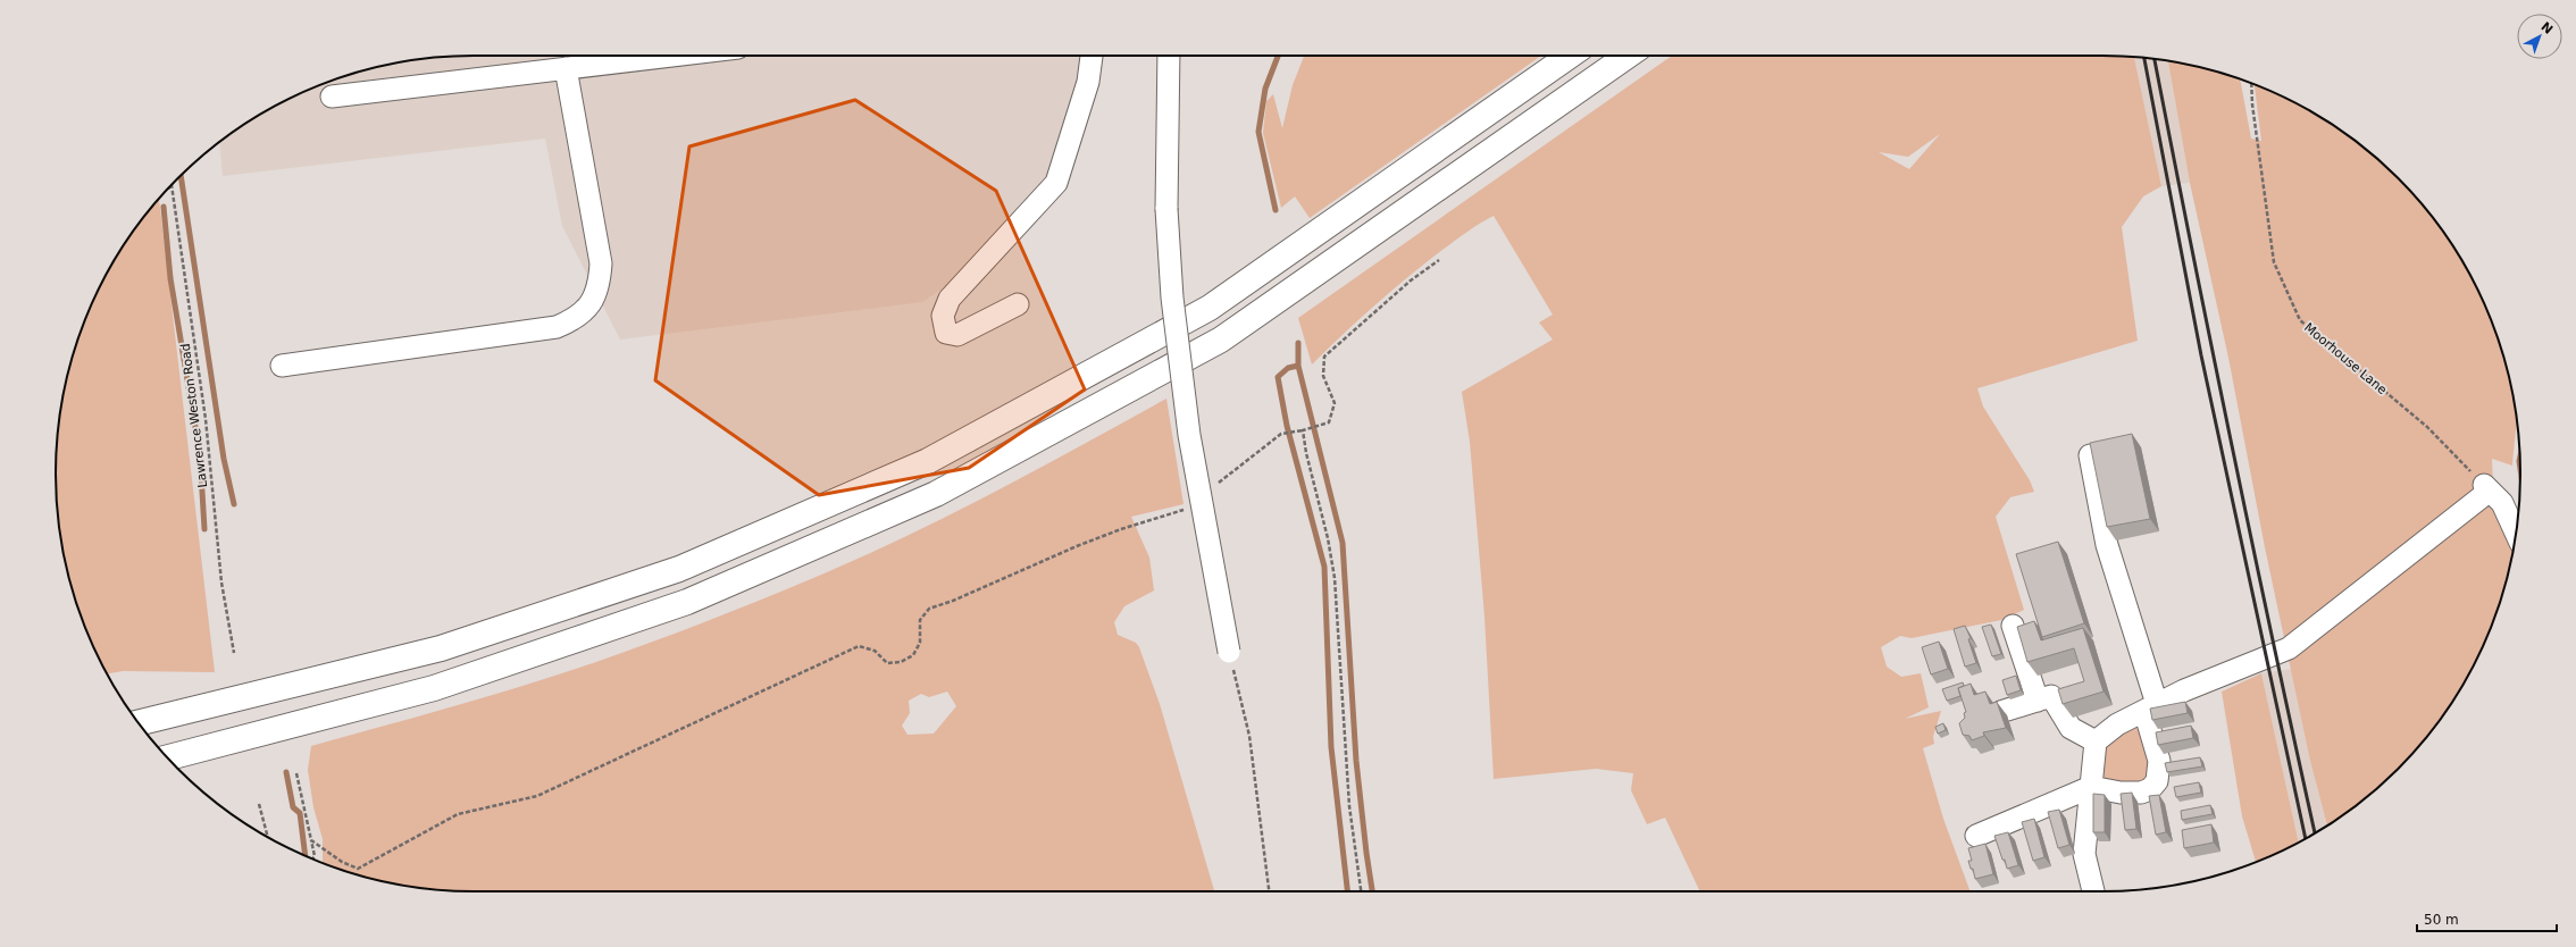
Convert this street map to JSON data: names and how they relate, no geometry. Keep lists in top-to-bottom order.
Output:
{
  "streets": {
    "path": ["Moorhouse Lane", "Lawrence Weston Road"]
  },
  "scale_bar": "50 m",
  "north": "top right"
}
